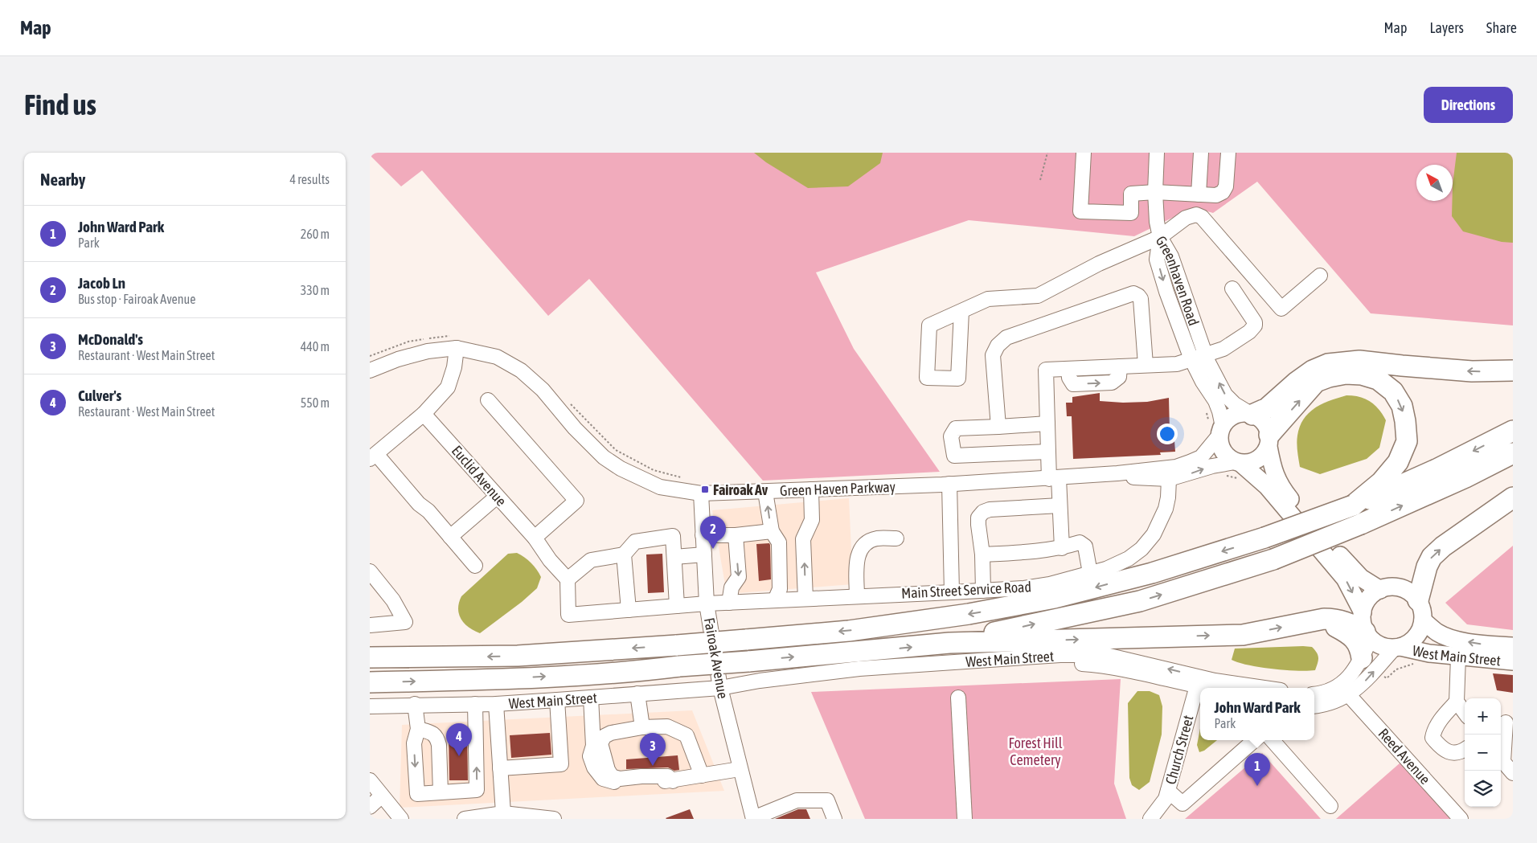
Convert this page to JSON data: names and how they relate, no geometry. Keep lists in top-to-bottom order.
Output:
{
  "streets": {
    "main road": ["Greenhaven Road", "West Main Street"],
    "street": [
      "Euclid Avenue",
      "Green Haven Parkway",
      "Main Street Service Road",
      "Fairoak Avenue",
      "Church Street",
      "Reed Avenue"
    ]
  },
  "crossings": [
    ["Greenhaven Road", "Green Haven Parkway"],
    ["Euclid Avenue", "Main Street Service Road"],
    ["Green Haven Parkway", "Fairoak Avenue"],
    ["Main Street Service Road", "Fairoak Avenue"],
    ["West Main Street", "Fairoak Avenue"],
    ["West Main Street", "Church Street"],
    ["West Main Street", "Reed Avenue"]
  ],
  "parks": ["Forest Hill Cemetery"],
  "places": {
    "transit": ["Fairoak Av"]
  },
  "north": "top left",
  "page": {
    "header": "Map",
    "nav": ["Map", "Layers", "Share"],
    "buttons": "Directions",
    "title": "Find us",
    "heading": ["Nearby", "4 results"],
    "list": [
      {
        "mark": "1",
        "name": "John Ward Park",
        "note": "Park",
        "value": "260 m"
      },
      {
        "mark": "2",
        "name": "Jacob Ln",
        "note": "Bus stop · Fairoak Avenue",
        "value": "330 m"
      },
      {
        "mark": "3",
        "name": "McDonald's",
        "note": "Restaurant · West Main Street",
        "value": "440 m"
      },
      {
        "mark": "4",
        "name": "Culver's",
        "note": "Restaurant · West Main Street",
        "value": "550 m"
      }
    ],
    "pins": [
      "2",
      "4",
      "3",
      "1"
    ],
    "popup": ["John Ward Park", "Park"],
    "map_buttons": ["+", "−"]
  }
}
